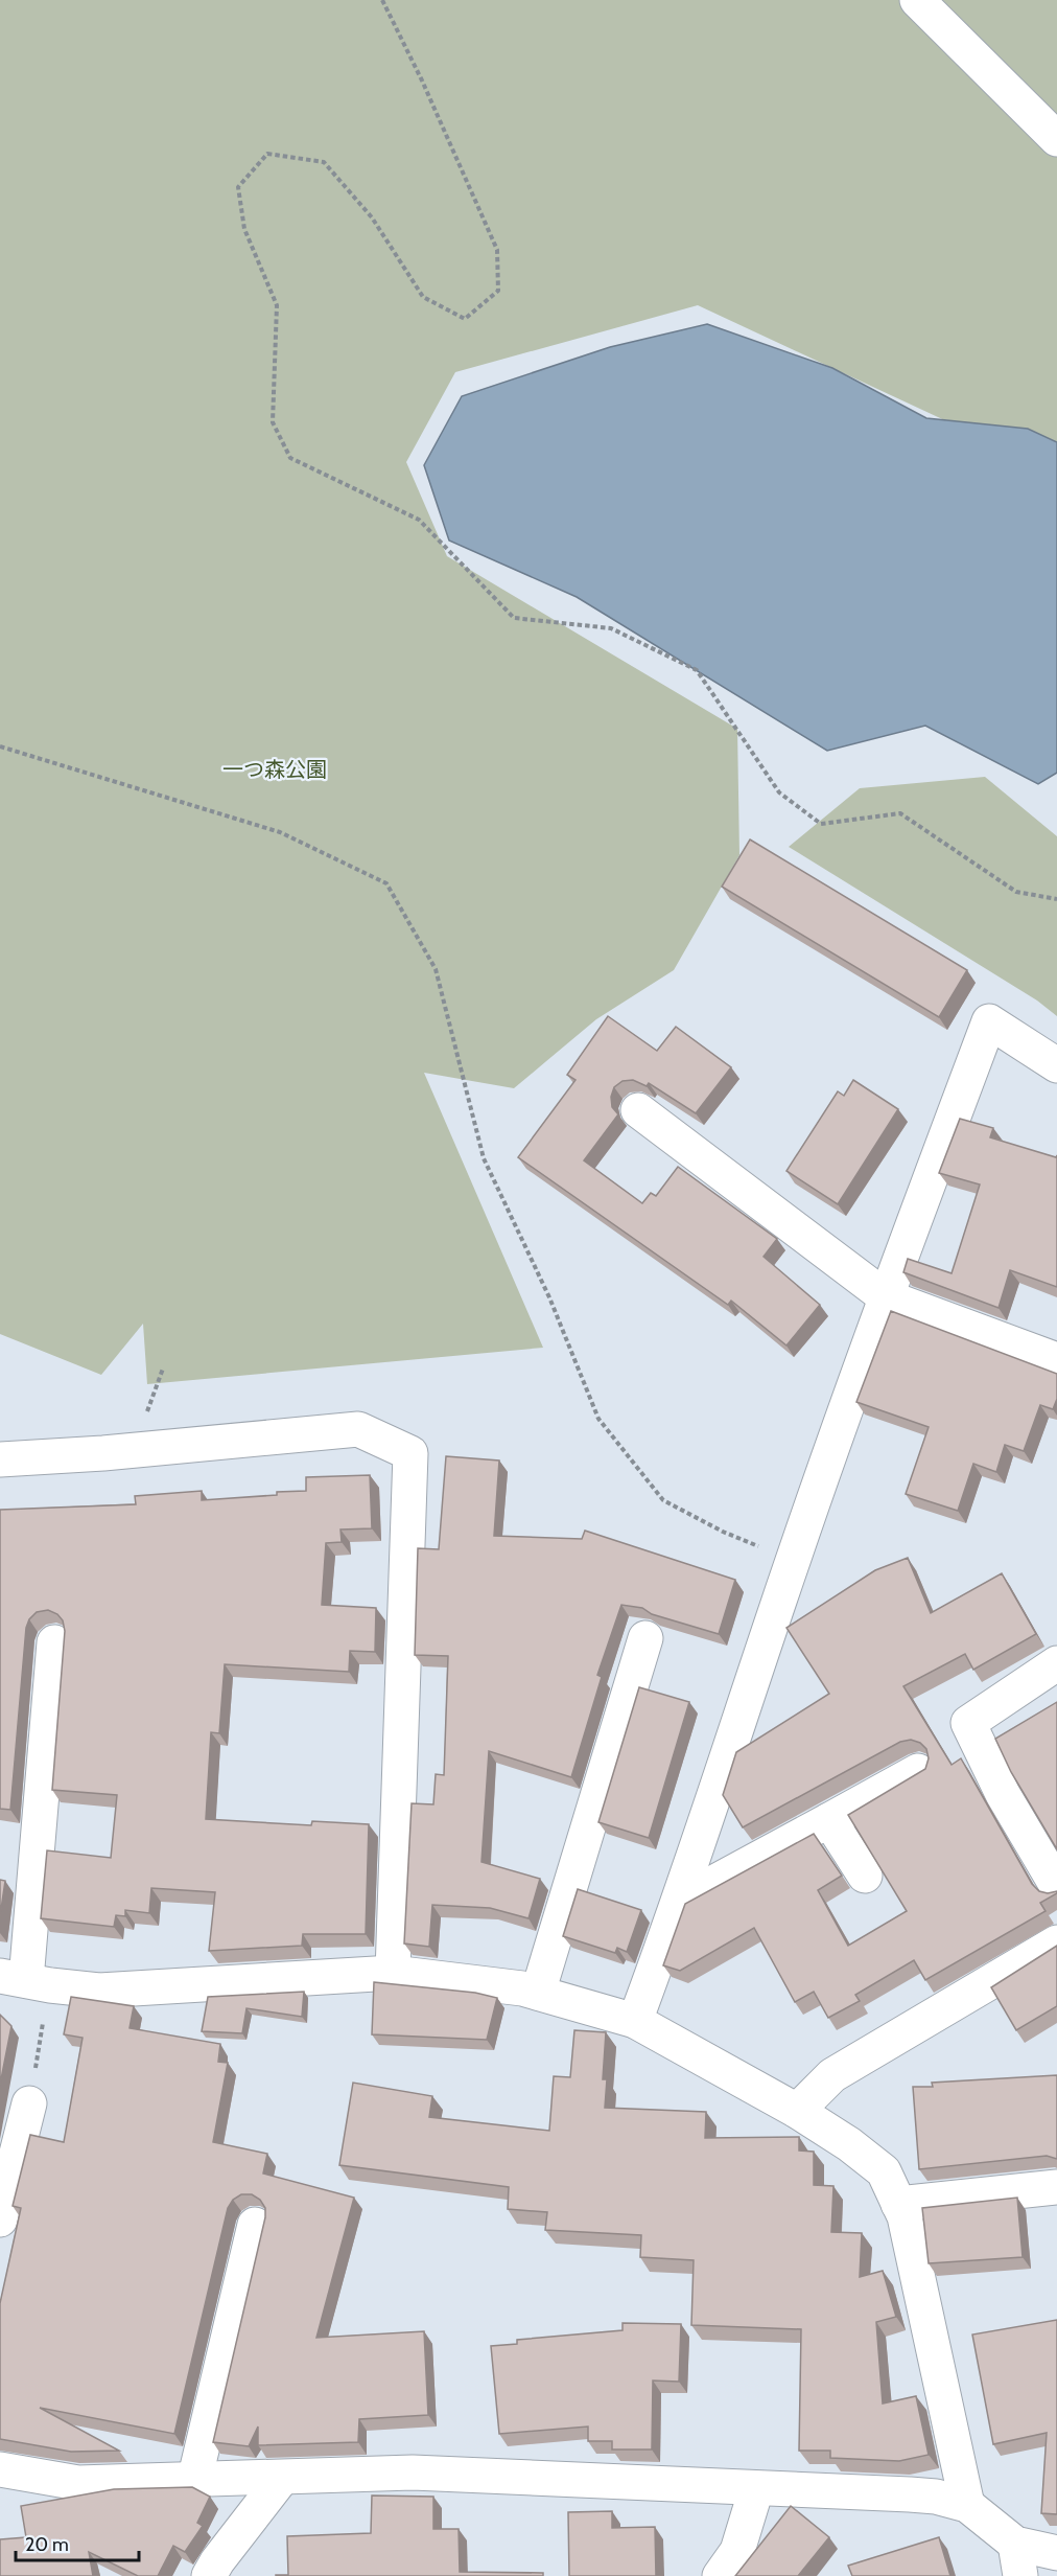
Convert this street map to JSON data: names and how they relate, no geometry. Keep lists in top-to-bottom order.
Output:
{
  "parks": ["一つ森公園"],
  "scale_bar": "20 m"
}
